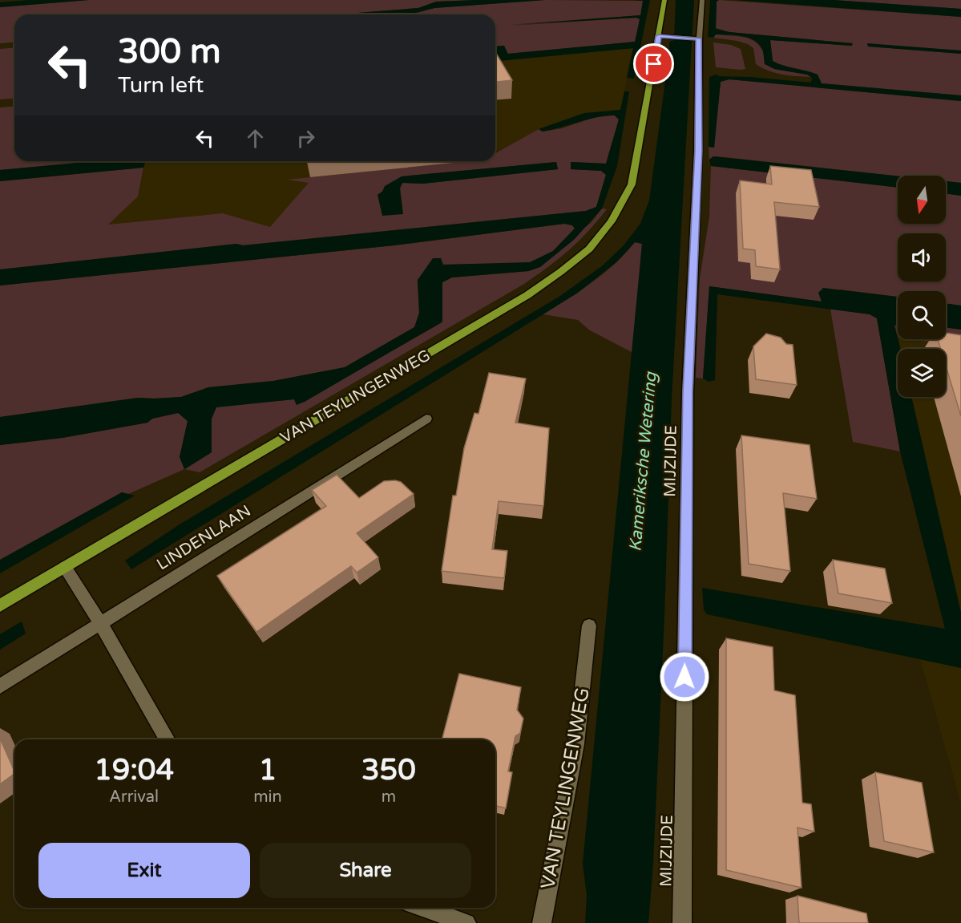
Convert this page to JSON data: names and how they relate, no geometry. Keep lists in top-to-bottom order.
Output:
{
  "streets": {
    "main road": ["VAN TEYLINGENWEG"],
    "street": ["MIJZIJDE", "LINDENLAAN"]
  },
  "water": ["Kameriksche Wetering"],
  "north": "bottom",
  "page": {
    "turn": ["300 m", "Turn left"],
    "eta": [
      "19:04",
      "Arrival",
      "1",
      "min",
      "350",
      "m"
    ],
    "buttons": ["Exit", "Share"]
  }
}
